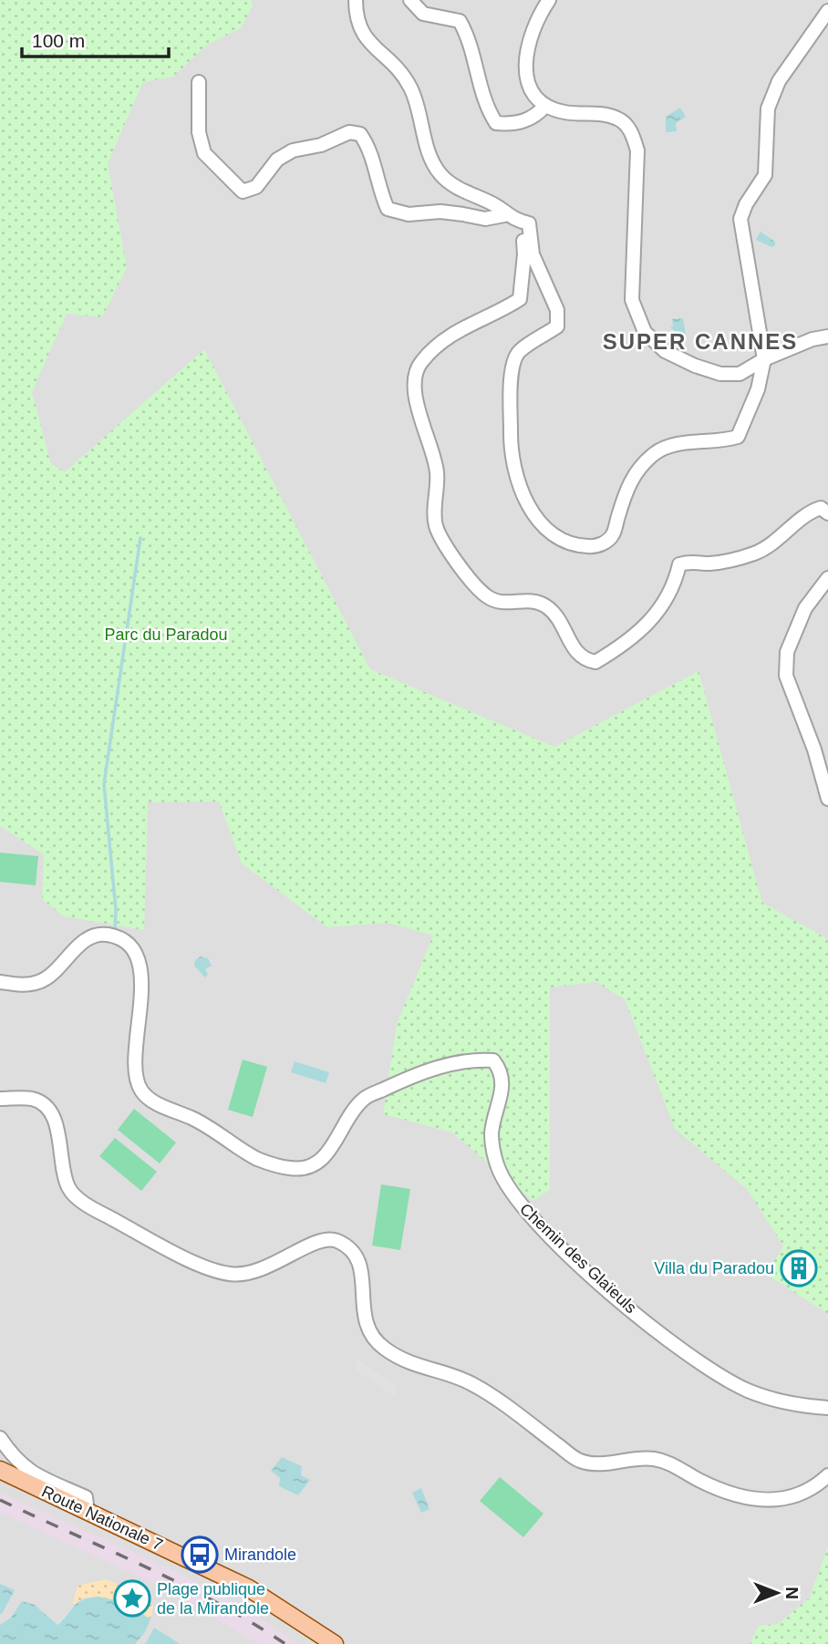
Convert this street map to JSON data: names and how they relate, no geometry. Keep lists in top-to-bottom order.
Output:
{
  "streets": {
    "main road": ["Route Nationale 7"],
    "street": ["Chemin des Glaïeuls"]
  },
  "districts": ["SUPER CANNES"],
  "parks": ["Parc du Paradou"],
  "places": {
    "building": ["Villa du Paradou"],
    "bus stop": ["Mirandole"],
    "place": ["Plage publique de la Mirandole"]
  },
  "scale_bar": "100 m",
  "north": "right"
}
